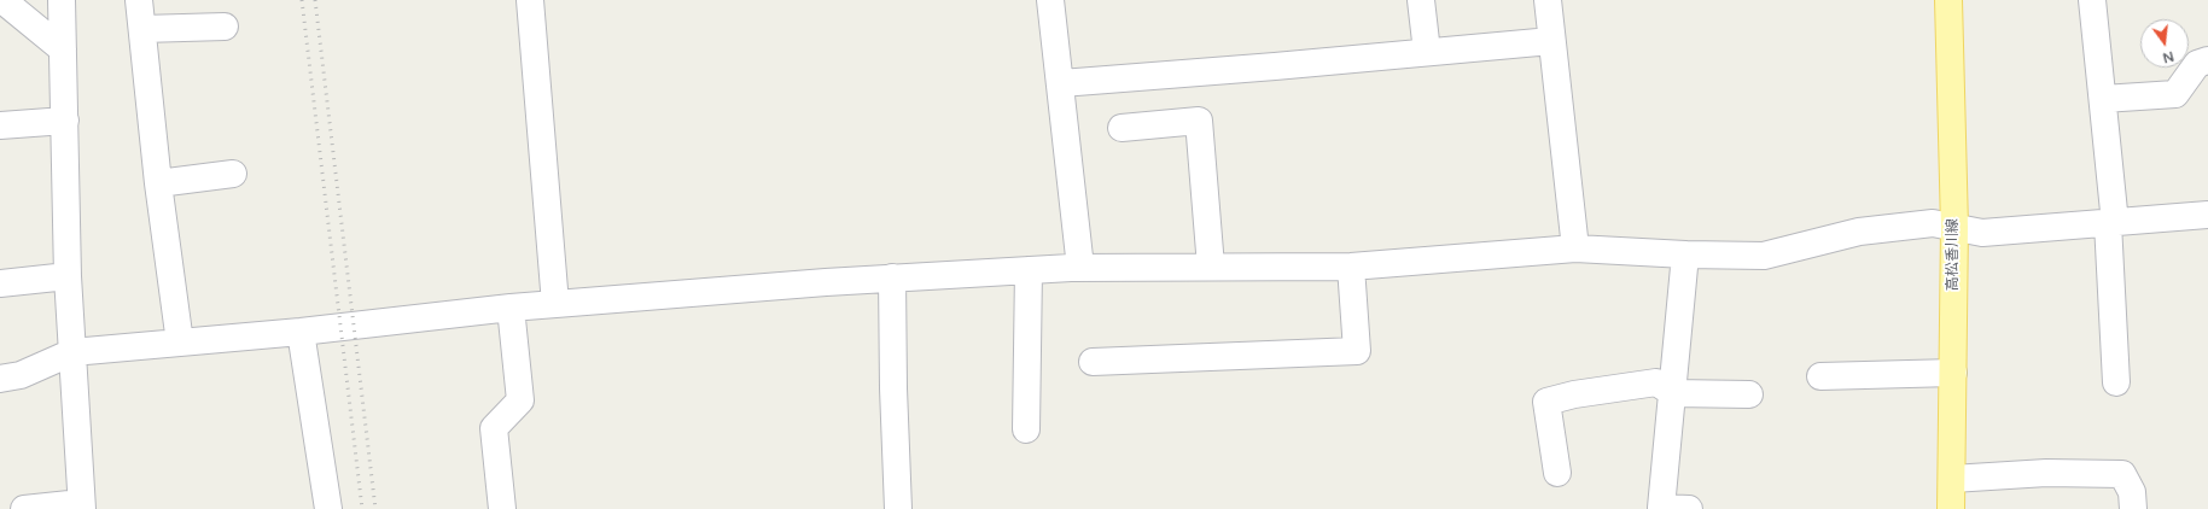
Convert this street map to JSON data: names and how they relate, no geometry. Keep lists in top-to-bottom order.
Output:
{
  "streets": {
    "main road": ["高松香川線"]
  },
  "north": "bottom"
}
